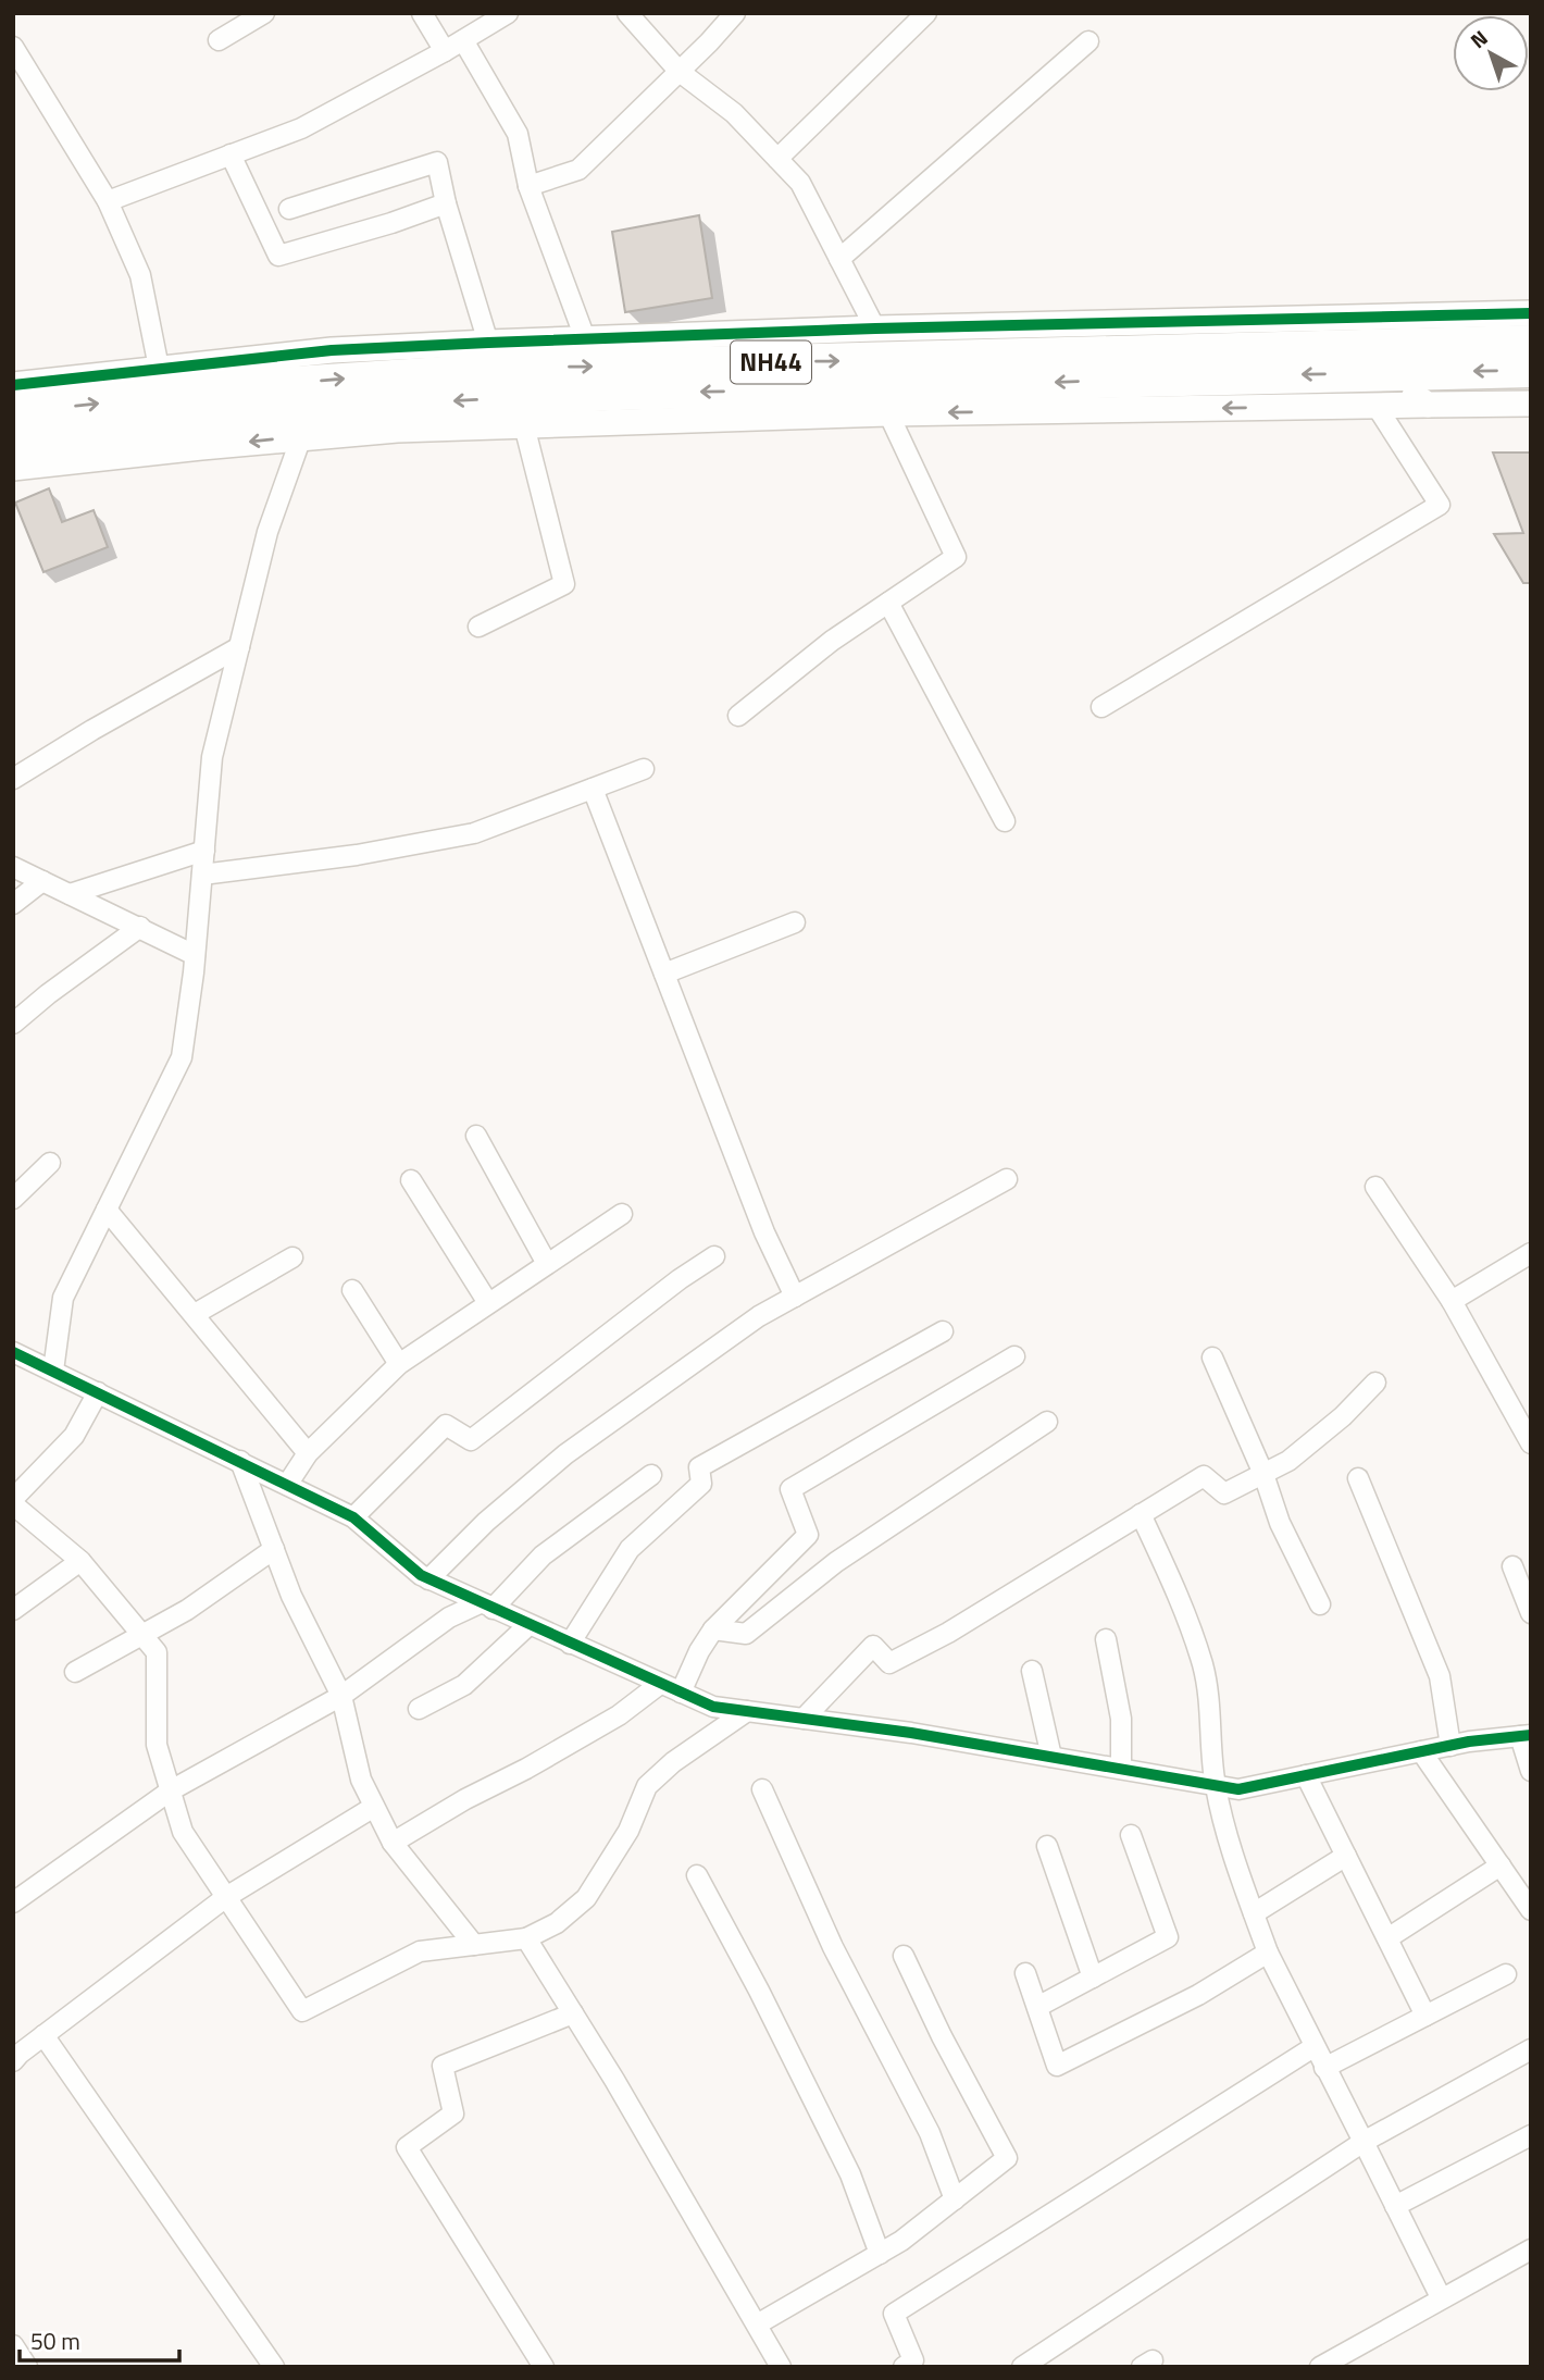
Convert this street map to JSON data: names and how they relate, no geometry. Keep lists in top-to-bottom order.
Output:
{
  "streets": {
    "highway": ["NH44"]
  },
  "scale_bar": "50 m",
  "north": "top left"
}
